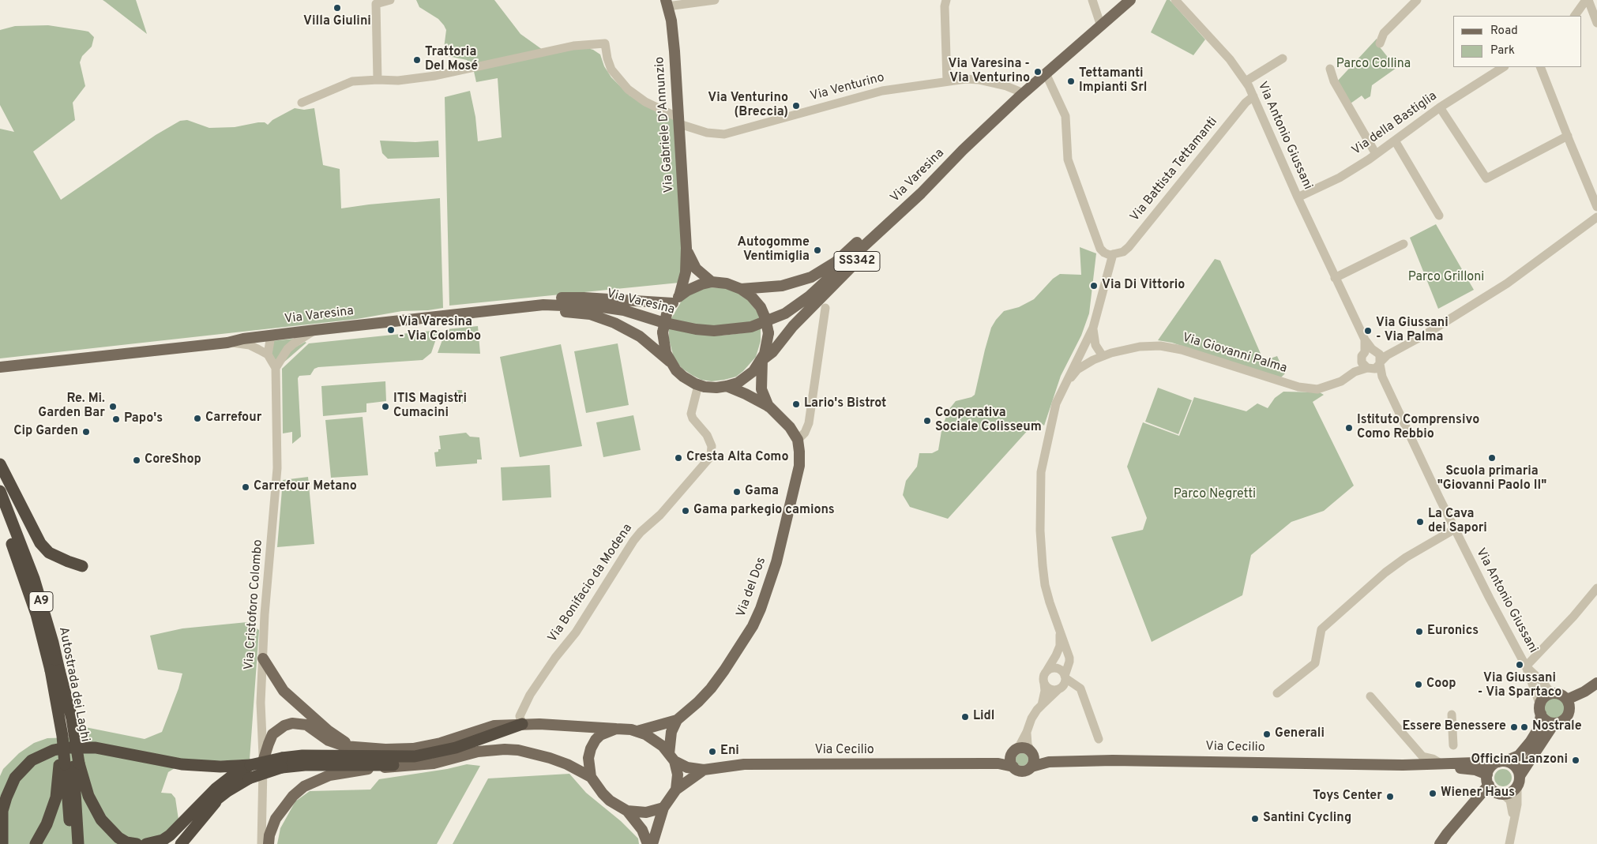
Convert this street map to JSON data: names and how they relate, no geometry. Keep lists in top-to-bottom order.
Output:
{
  "streets": {
    "highway": ["A9", "Autostrada dei Laghi"],
    "main road": [
      "Via Gabriele D'Annunzio",
      "Via Varesina",
      "SS342",
      "Via del Dos",
      "Via Cecilio"
    ],
    "street": [
      "Via Venturino",
      "Via della Bastiglia",
      "Via Antonio Giussani",
      "Via Battista Tettamanti",
      "Via Giovanni Palma",
      "Via Bonifacio da Modena",
      "Via Cristoforo Colombo"
    ]
  },
  "crossings": [
    ["Via Venturino", "Via Gabriele D'Annunzio"],
    ["Via Venturino", "Via Varesina"],
    ["Via della Bastiglia", "Via Antonio Giussani"],
    ["Via Gabriele D'Annunzio", "SS342"],
    ["Via Gabriele D'Annunzio", "Via Bonifacio da Modena"],
    ["Via Antonio Giussani", "Via Battista Tettamanti"],
    ["Via Antonio Giussani", "Via Giovanni Palma"],
    ["Via Varesina", "SS342"],
    ["SS342", "Via Bonifacio da Modena"],
    ["Via Bonifacio da Modena", "Via Cecilio"],
    ["Via del Dos", "Via Cecilio"],
    ["Via Cristoforo Colombo", "Via Cecilio"]
  ],
  "parks": ["Parco Collina", "Parco Grilloni", "Parco Negretti"],
  "places": [
    "Villa Giulini",
    "Trattoria Del Mosé",
    "Via Varesina - Via Venturino",
    "Tettamanti Impianti Srl",
    "Via Venturino (Breccia)",
    "Autogomme Ventimiglia",
    "Via Di Vittorio",
    "Via Varesina - Via Colombo",
    "Via Giussani - Via Palma",
    "Lario's Bistrot",
    "Re. Mi. Garden Bar",
    "ITIS Magistri Cumacini",
    "Carrefour",
    "Papo's",
    "Cooperativa Sociale Colisseum",
    "Istituto Comprensivo Como Rebbio",
    "Cip Garden",
    "Cresta Alta Como",
    "Scuola primaria \"Giovanni Paolo II\"",
    "CoreShop",
    "Carrefour Metano",
    "Gama",
    "Gama parkegio camions",
    "La Cava dei Sapori",
    "Euronics",
    "Via Giussani - Via Spartaco",
    "Coop",
    "Lidl",
    "Essere Benessere",
    "Nostrale",
    "Generali",
    "Eni",
    "Officina Lanzoni",
    "Wiener Haus",
    "Toys Center",
    "Santini Cycling"
  ],
  "legend": ["Road", "Park"]
}
